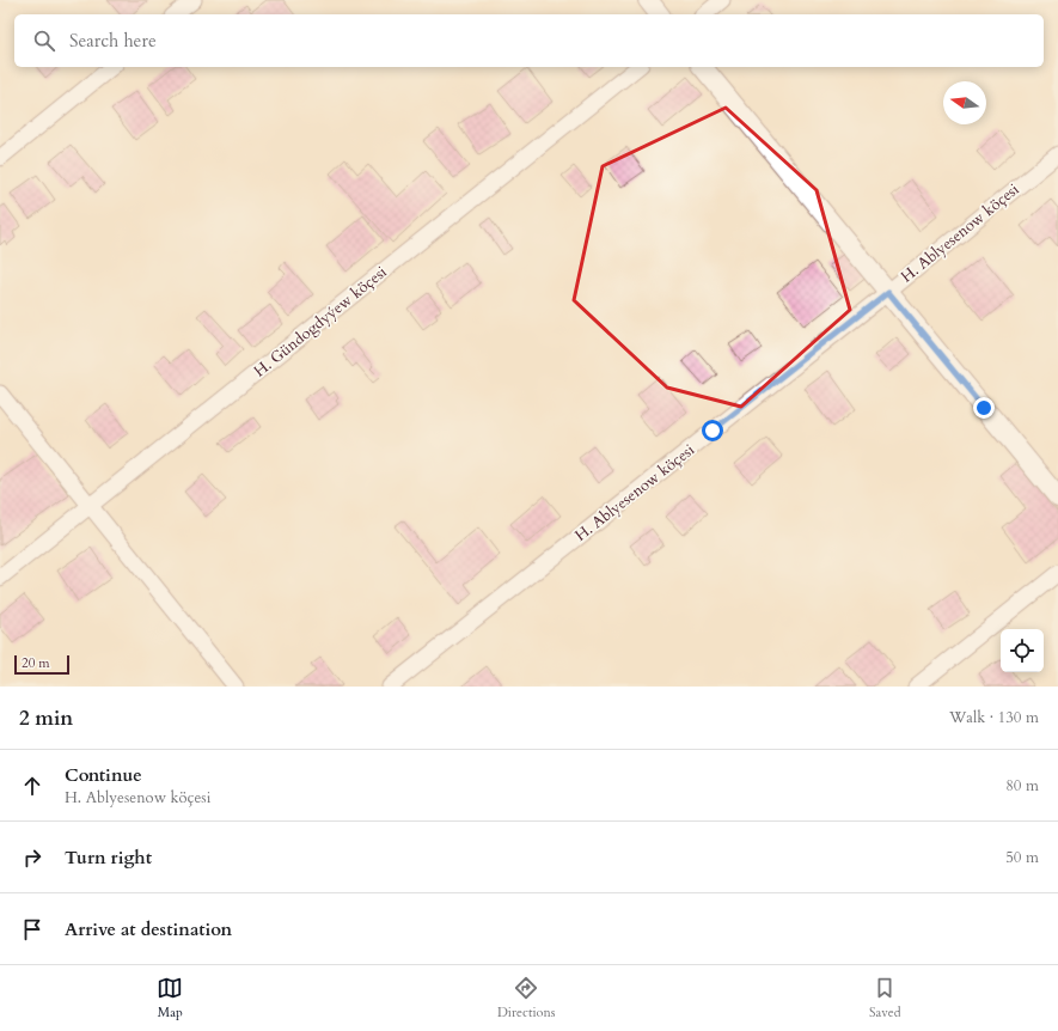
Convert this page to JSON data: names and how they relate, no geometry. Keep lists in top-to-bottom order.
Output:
{
  "streets": {
    "street": ["H. Ablyesenow köçesi", "H. Gündogdyýew köçesi"]
  },
  "scale_bar": "20 m",
  "north": "left",
  "page": {
    "search": "Search here",
    "scale": "20 m",
    "heading": ["2 min", "Walk · 130 m"],
    "list": [
      ["Continue", "H. Ablyesenow köçesi", "80 m"],
      ["Turn right", "50 m"],
      "Arrive at destination"
    ],
    "nav": ["Map", "Directions", "Saved"]
  }
}
